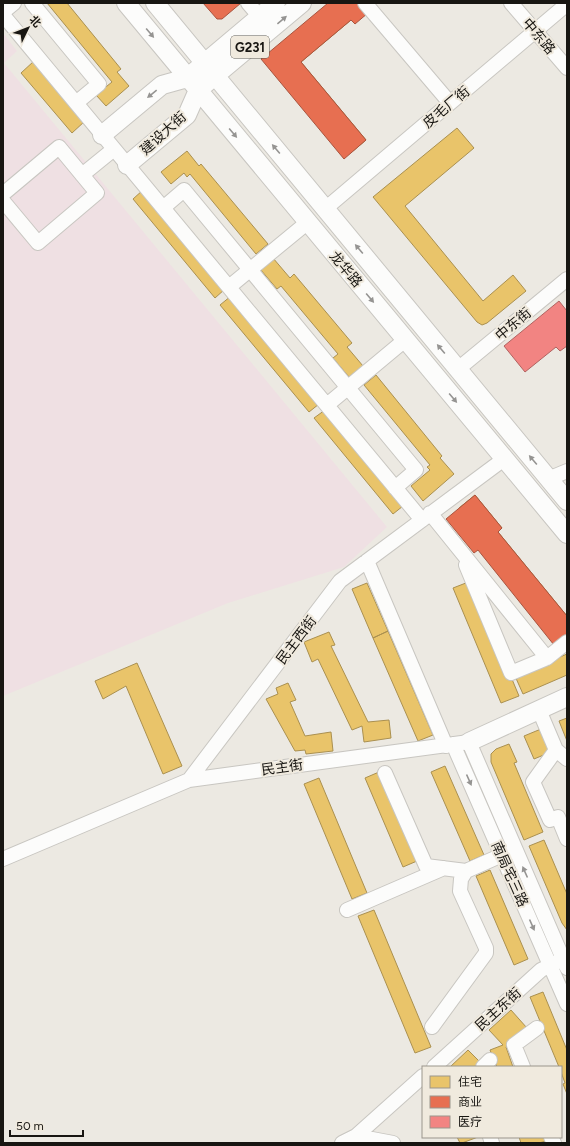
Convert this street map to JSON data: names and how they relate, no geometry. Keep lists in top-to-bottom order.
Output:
{
  "streets": {
    "main road": [
      "G231",
      "建设大街",
      "龙华路",
      "民主街"
    ],
    "street": [
      "中东路",
      "皮毛厂街",
      "中东街",
      "民主西街",
      "南局宅三路",
      "民主东街"
    ]
  },
  "crossings": [
    ["中东路", "皮毛厂街"],
    ["皮毛厂街", "龙华路"],
    ["建设大街", "龙华路"],
    ["龙华路", "中东街"],
    ["龙华路", "民主西街"],
    ["民主西街", "民主街"],
    ["民主街", "南局宅三路"],
    ["南局宅三路", "民主东街"]
  ],
  "legend": ["住宅", "商业", "医疗"],
  "scale_bar": "50 m",
  "north": "top right"
}
